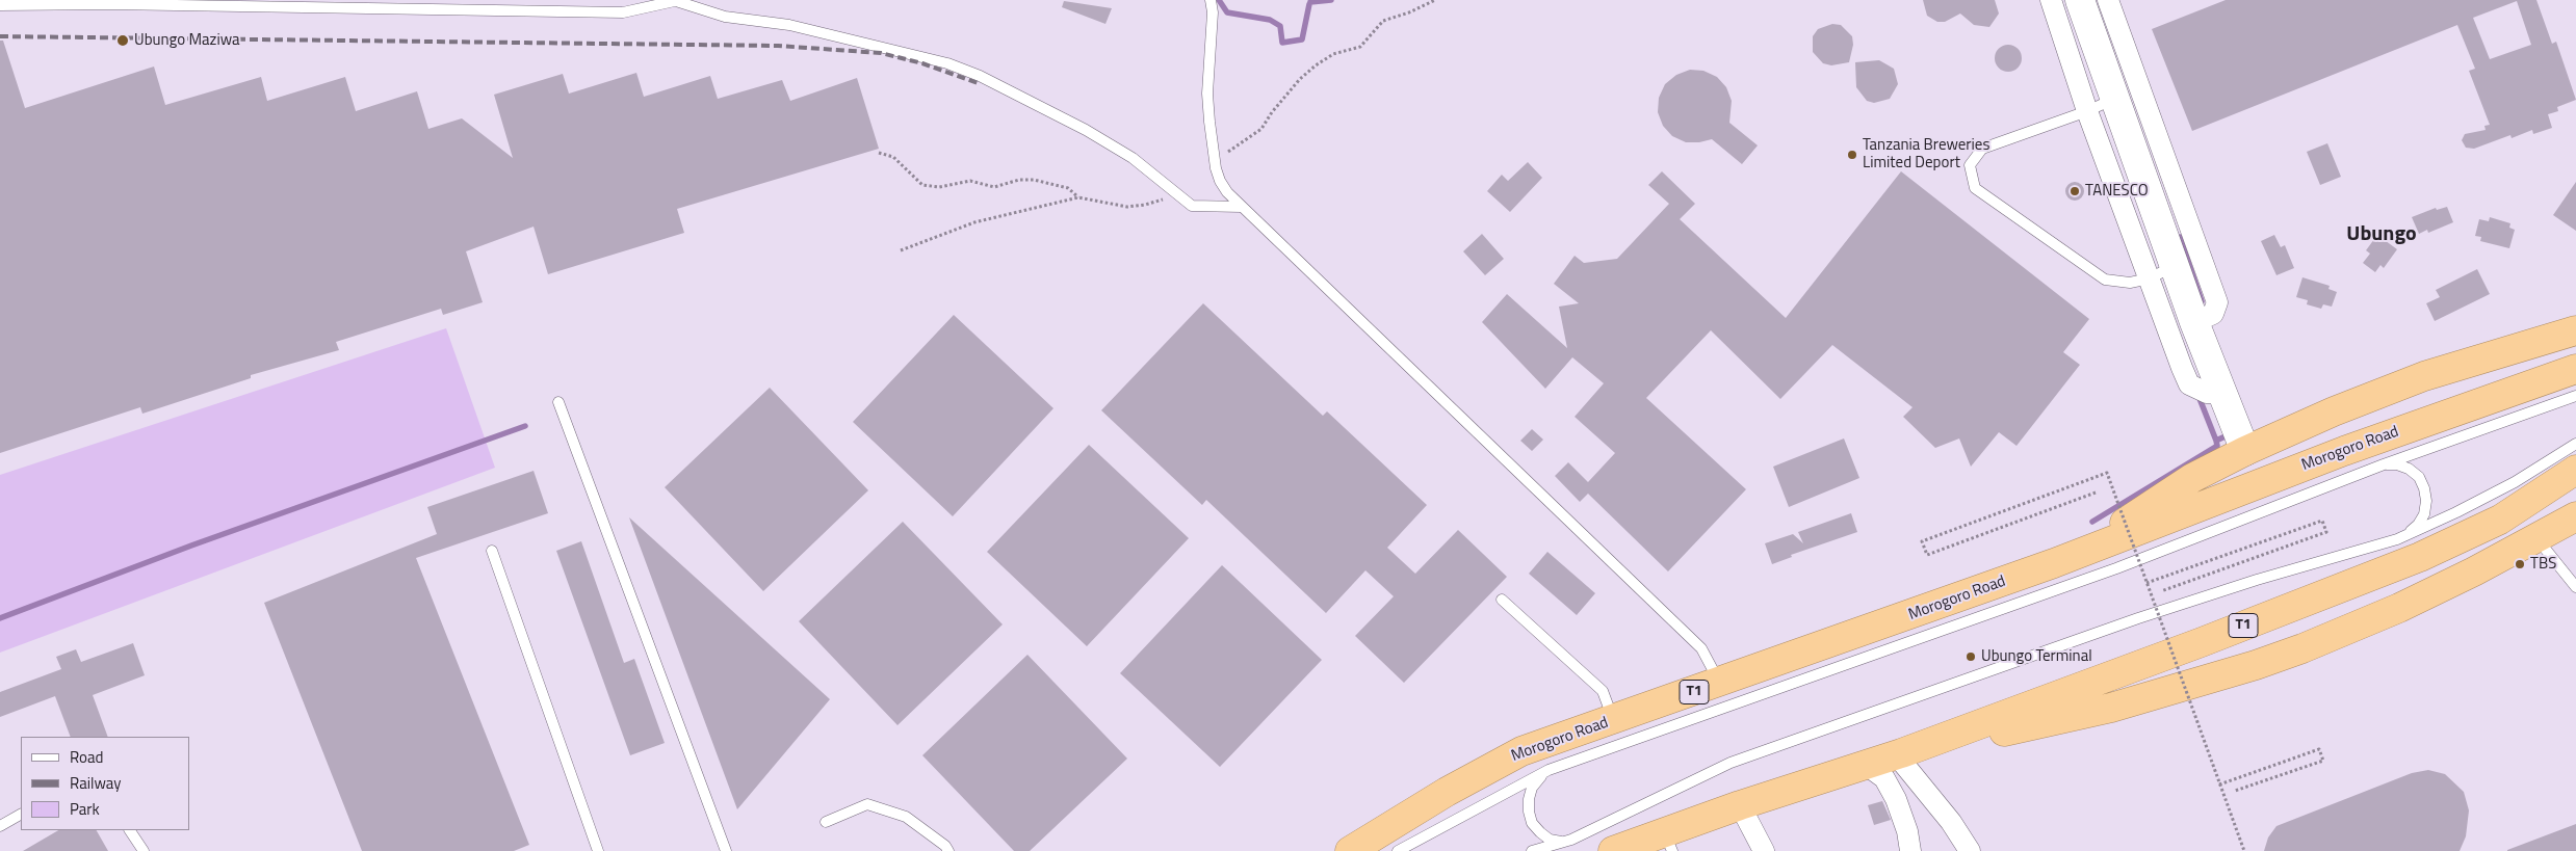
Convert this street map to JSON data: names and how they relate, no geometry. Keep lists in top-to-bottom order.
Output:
{
  "streets": {
    "highway": ["Morogoro Road", "T1"]
  },
  "crossings": [
    ["Morogoro Road", "T1"]
  ],
  "districts": ["Ubungo"],
  "places": [
    "Ubungo Maziwa",
    "Tanzania Breweries Limited Deport",
    "TANESCO",
    "TBS",
    "Ubungo Terminal"
  ],
  "legend": ["Road", "Railway", "Park"]
}
